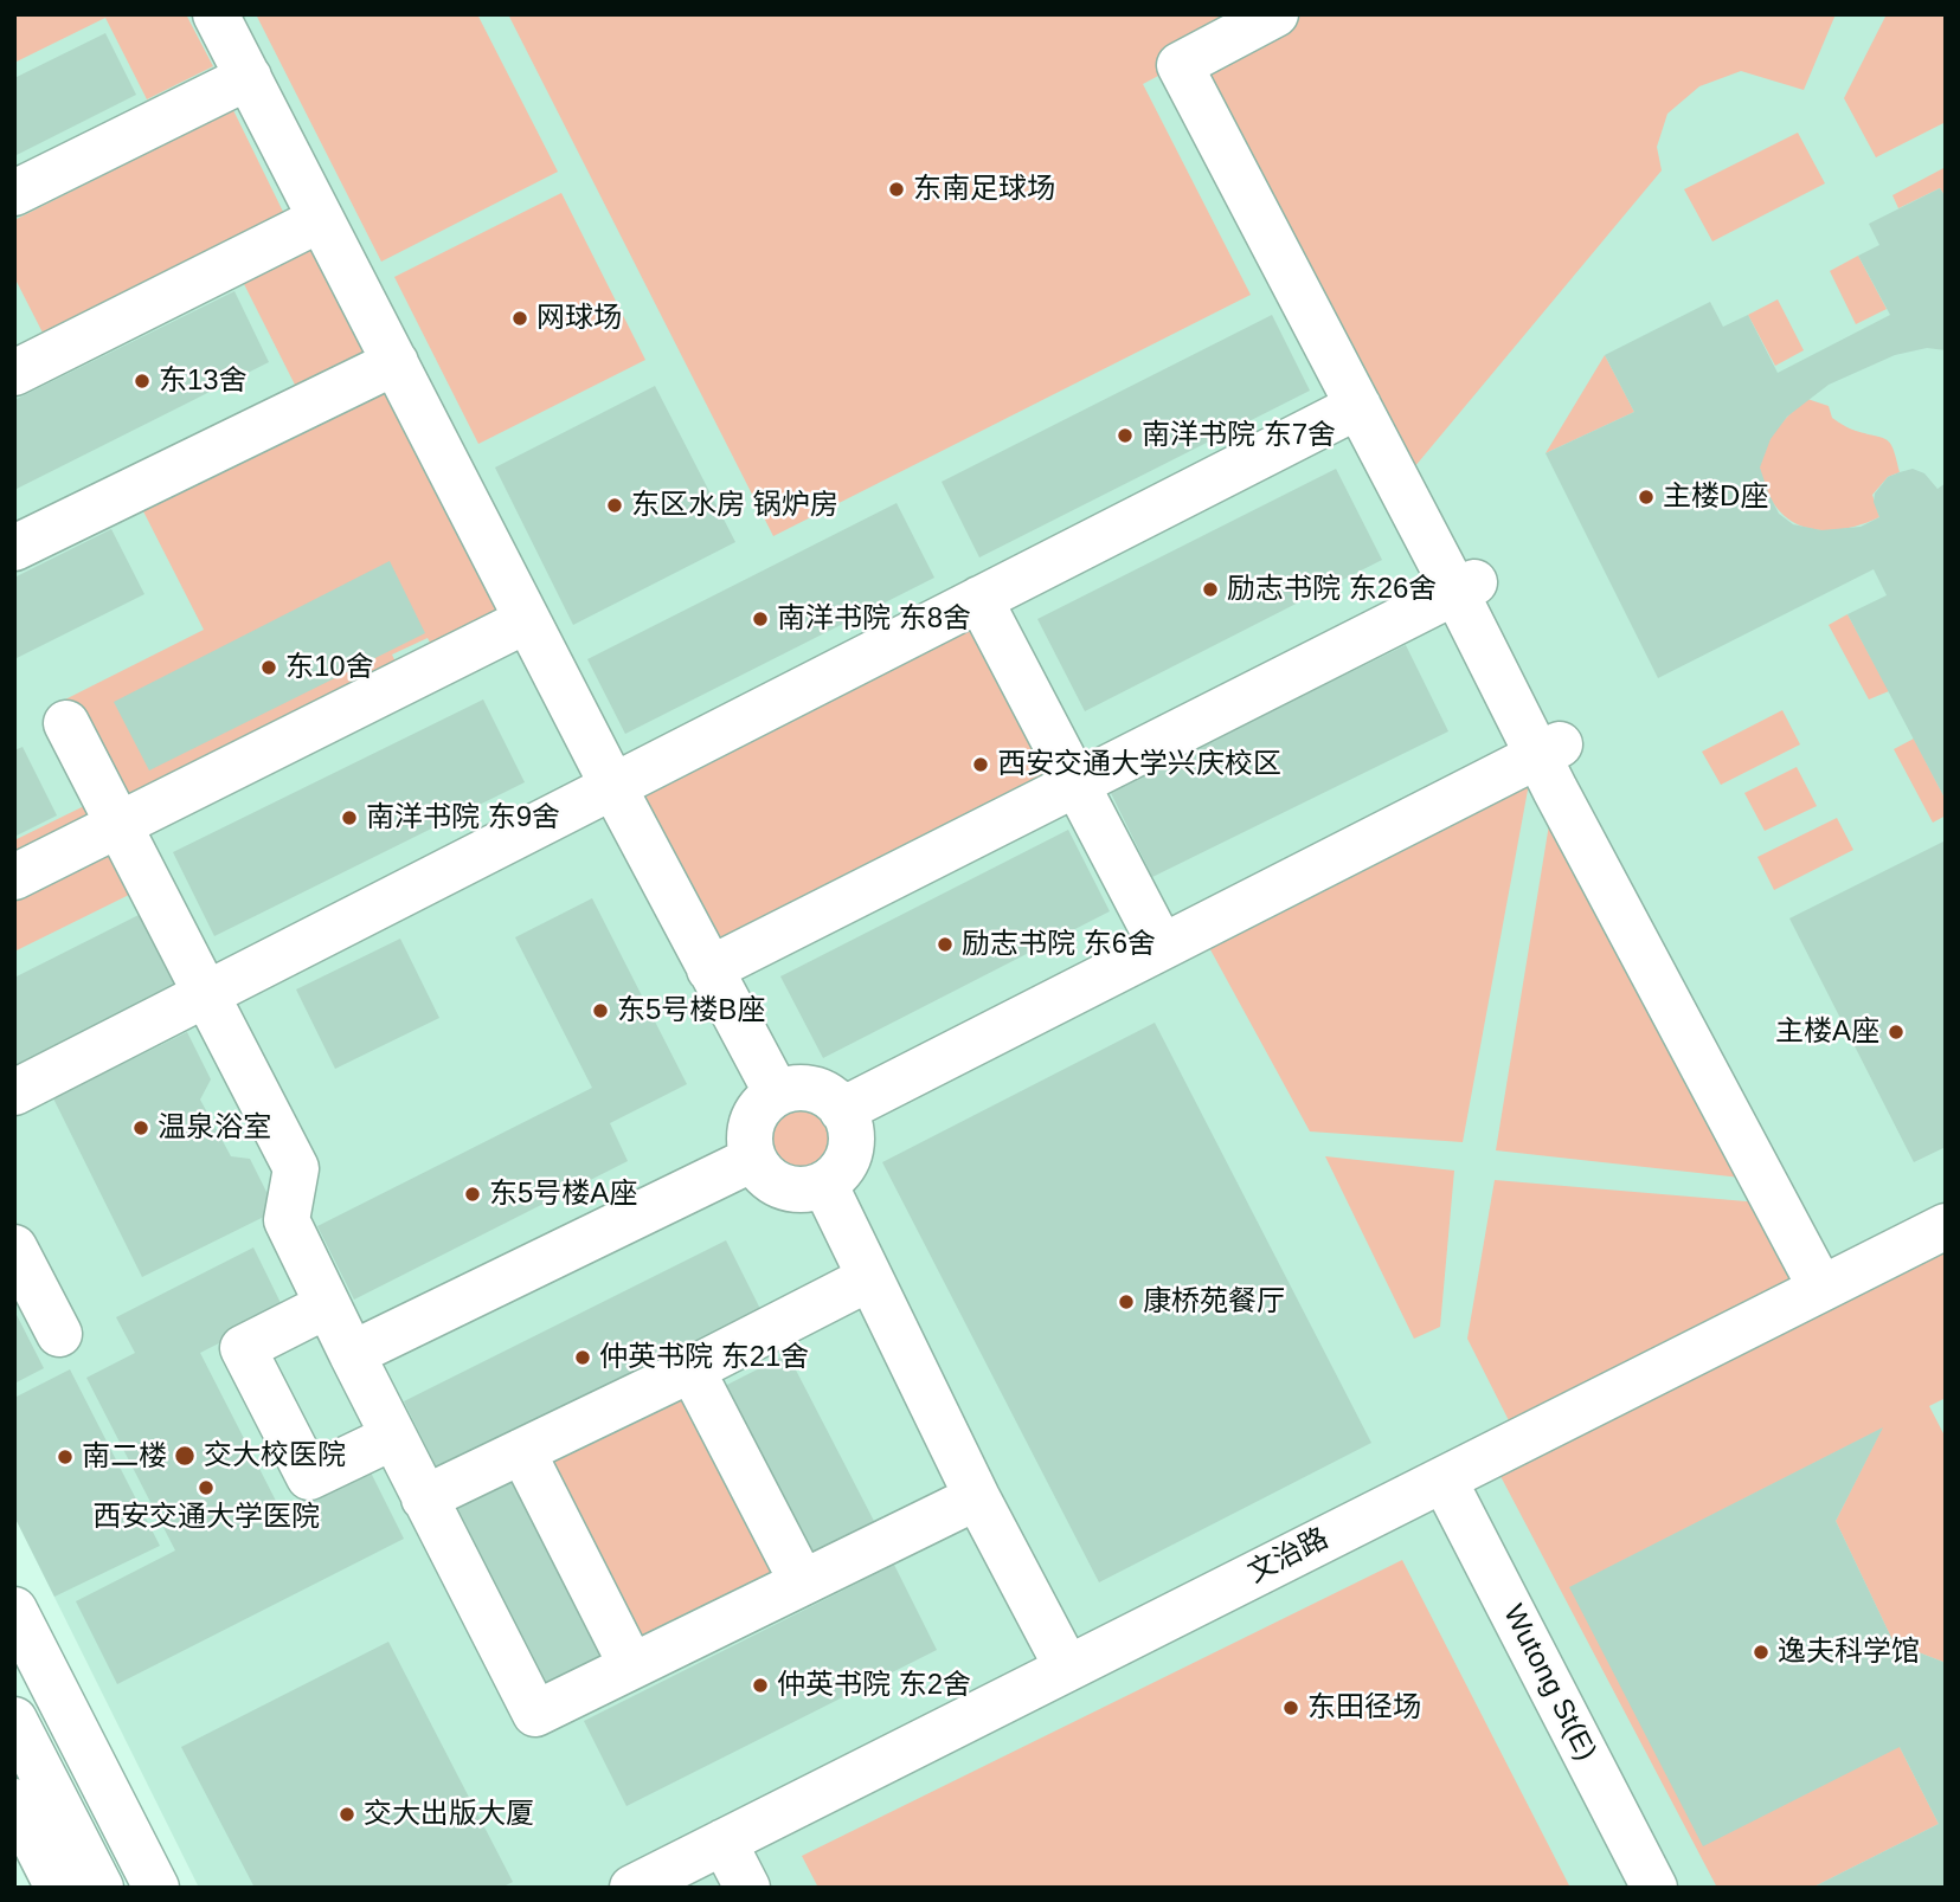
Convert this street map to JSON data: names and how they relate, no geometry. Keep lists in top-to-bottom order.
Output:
{
  "streets": {
    "street": ["文治路", "Wutong St(E)"]
  },
  "crossings": [
    ["文治路", "Wutong St(E)"]
  ],
  "places": [
    "东南足球场",
    "网球场",
    "东13舍",
    "南洋书院 东7舍",
    "主楼D座",
    "东区水房 锅炉房",
    "励志书院 东26舍",
    "南洋书院 东8舍",
    "东10舍",
    "西安交通大学兴庆校区",
    "南洋书院 东9舍",
    "励志书院 东6舍",
    "东5号楼B座",
    "主楼A座",
    "温泉浴室",
    "东5号楼A座",
    "康桥苑餐厅",
    "仲英书院 东21舍",
    "交大校医院",
    "南二楼",
    "西安交通大学医院",
    "逸夫科学馆",
    "仲英书院 东2舍",
    "东田径场",
    "交大出版大厦"
  ]
}
